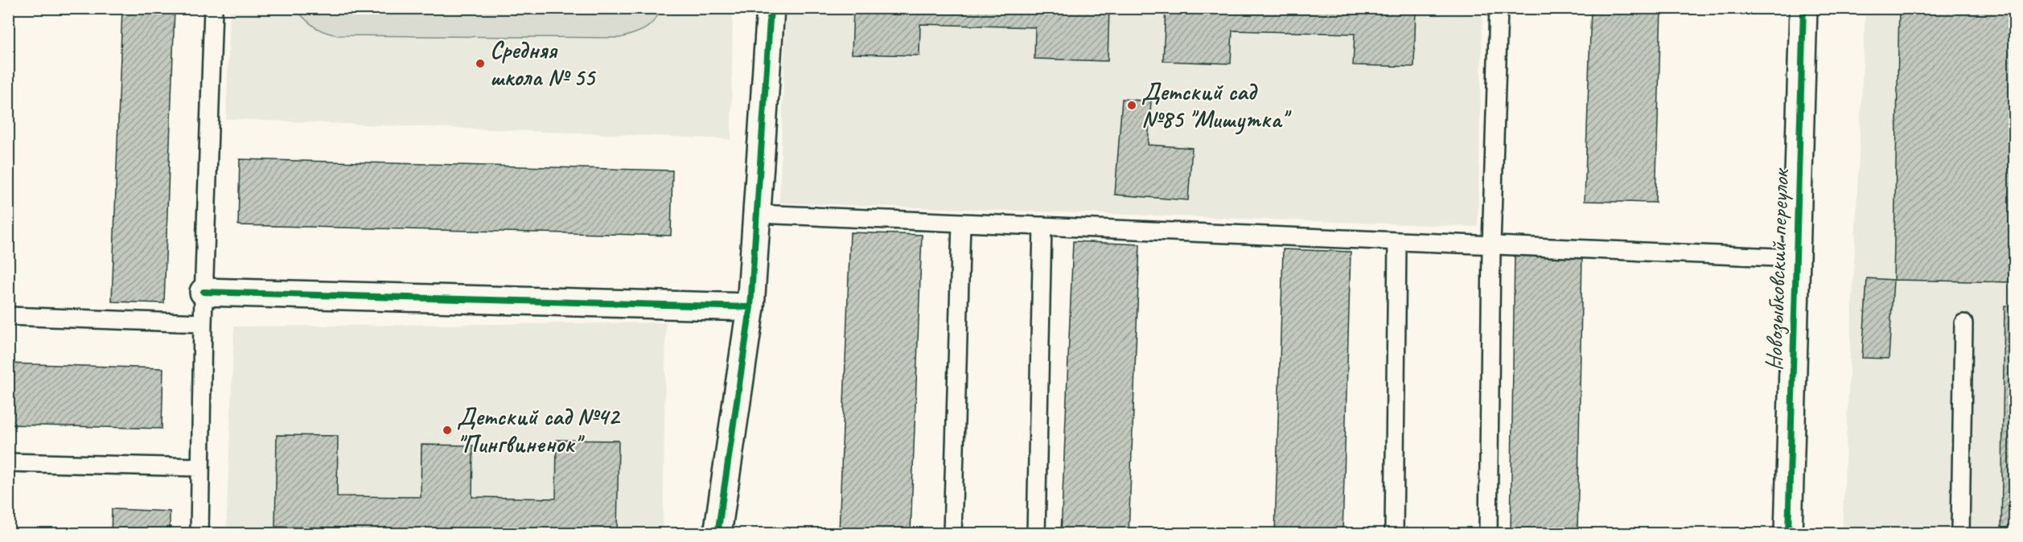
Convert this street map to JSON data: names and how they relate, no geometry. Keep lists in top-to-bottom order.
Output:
{
  "streets": {
    "street": ["Новозыбковский переулок"]
  },
  "places": ["Средняя школа № 55", "Детский сад №85 \"Мишутка\"", "Детский сад №42 \"Пингвиненок\""]
}
